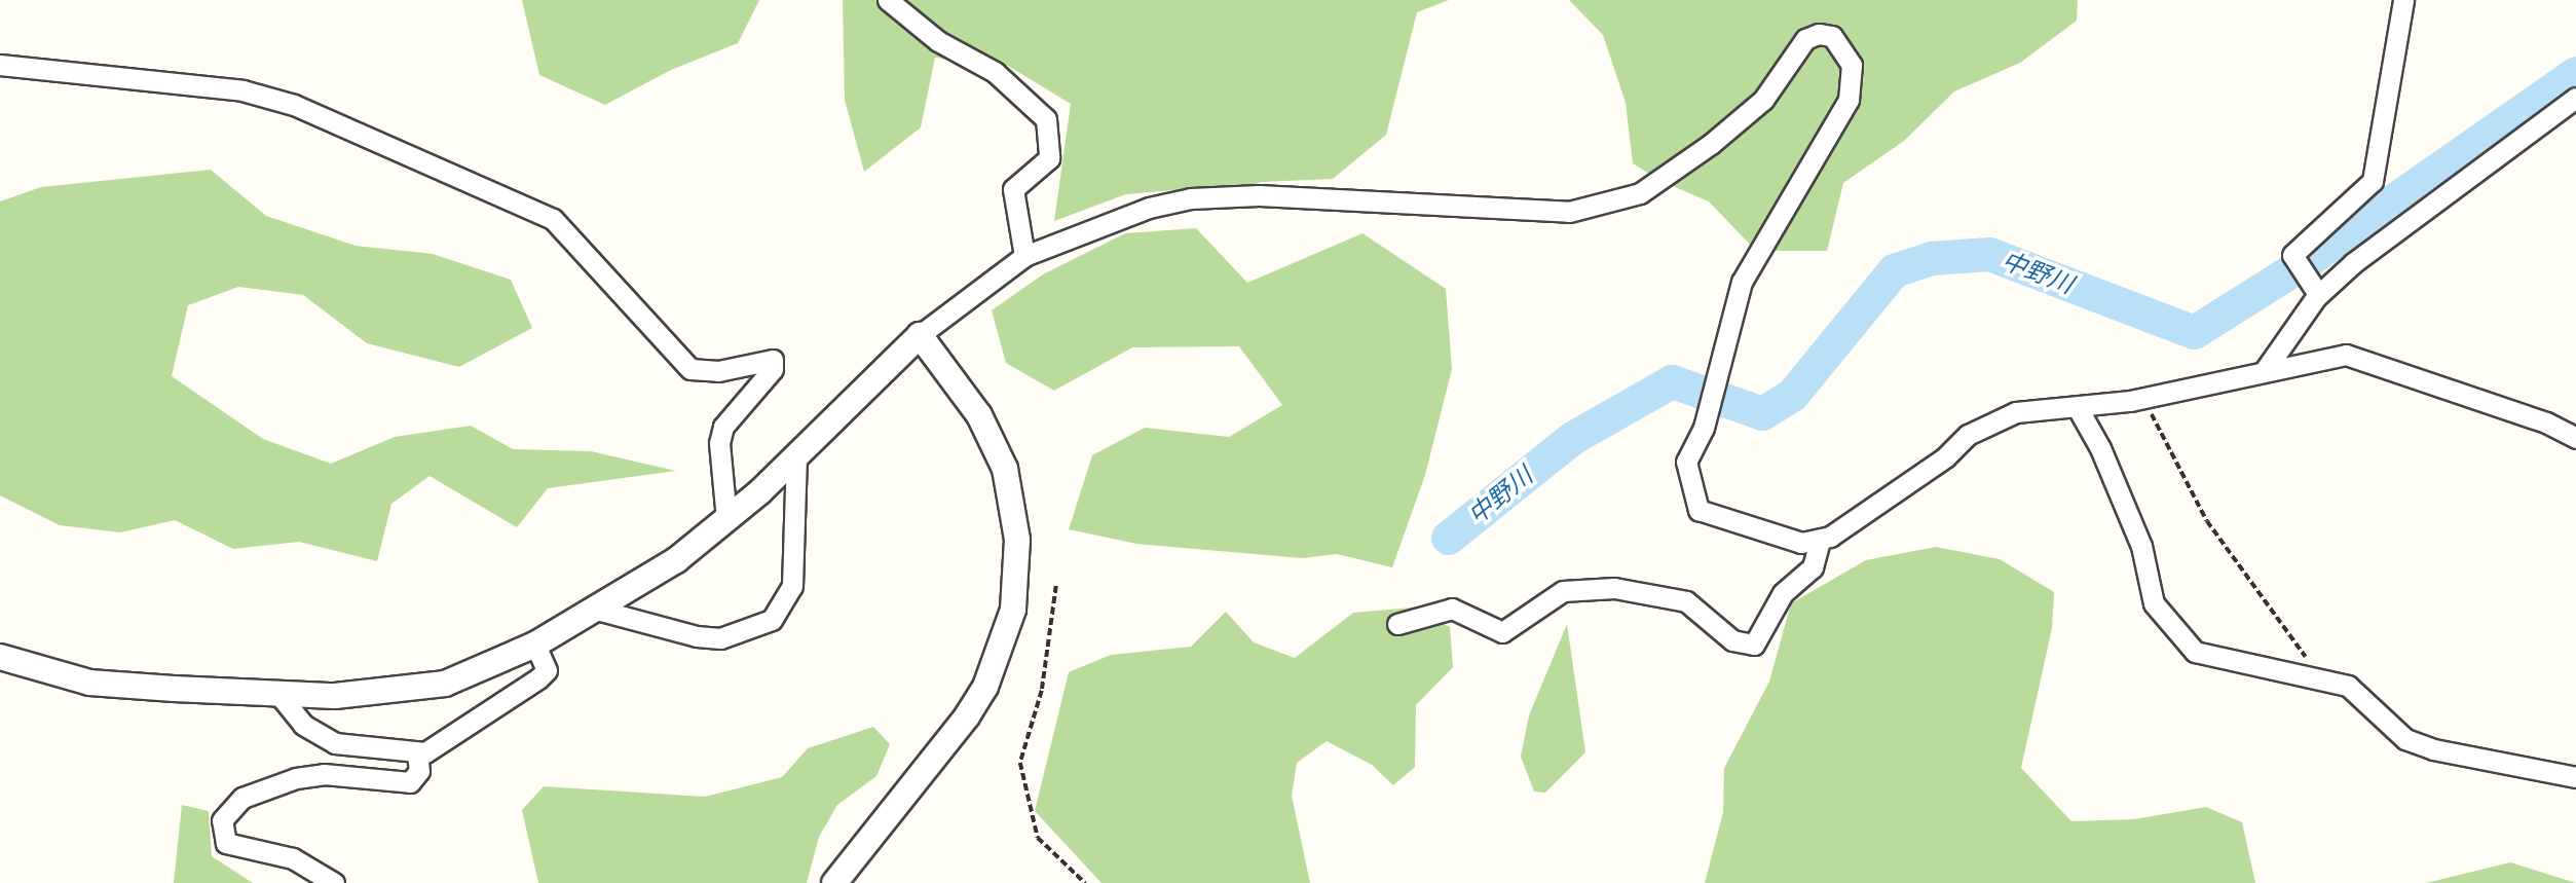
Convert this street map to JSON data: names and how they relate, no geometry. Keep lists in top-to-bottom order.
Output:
{
  "water": ["中野川"]
}
